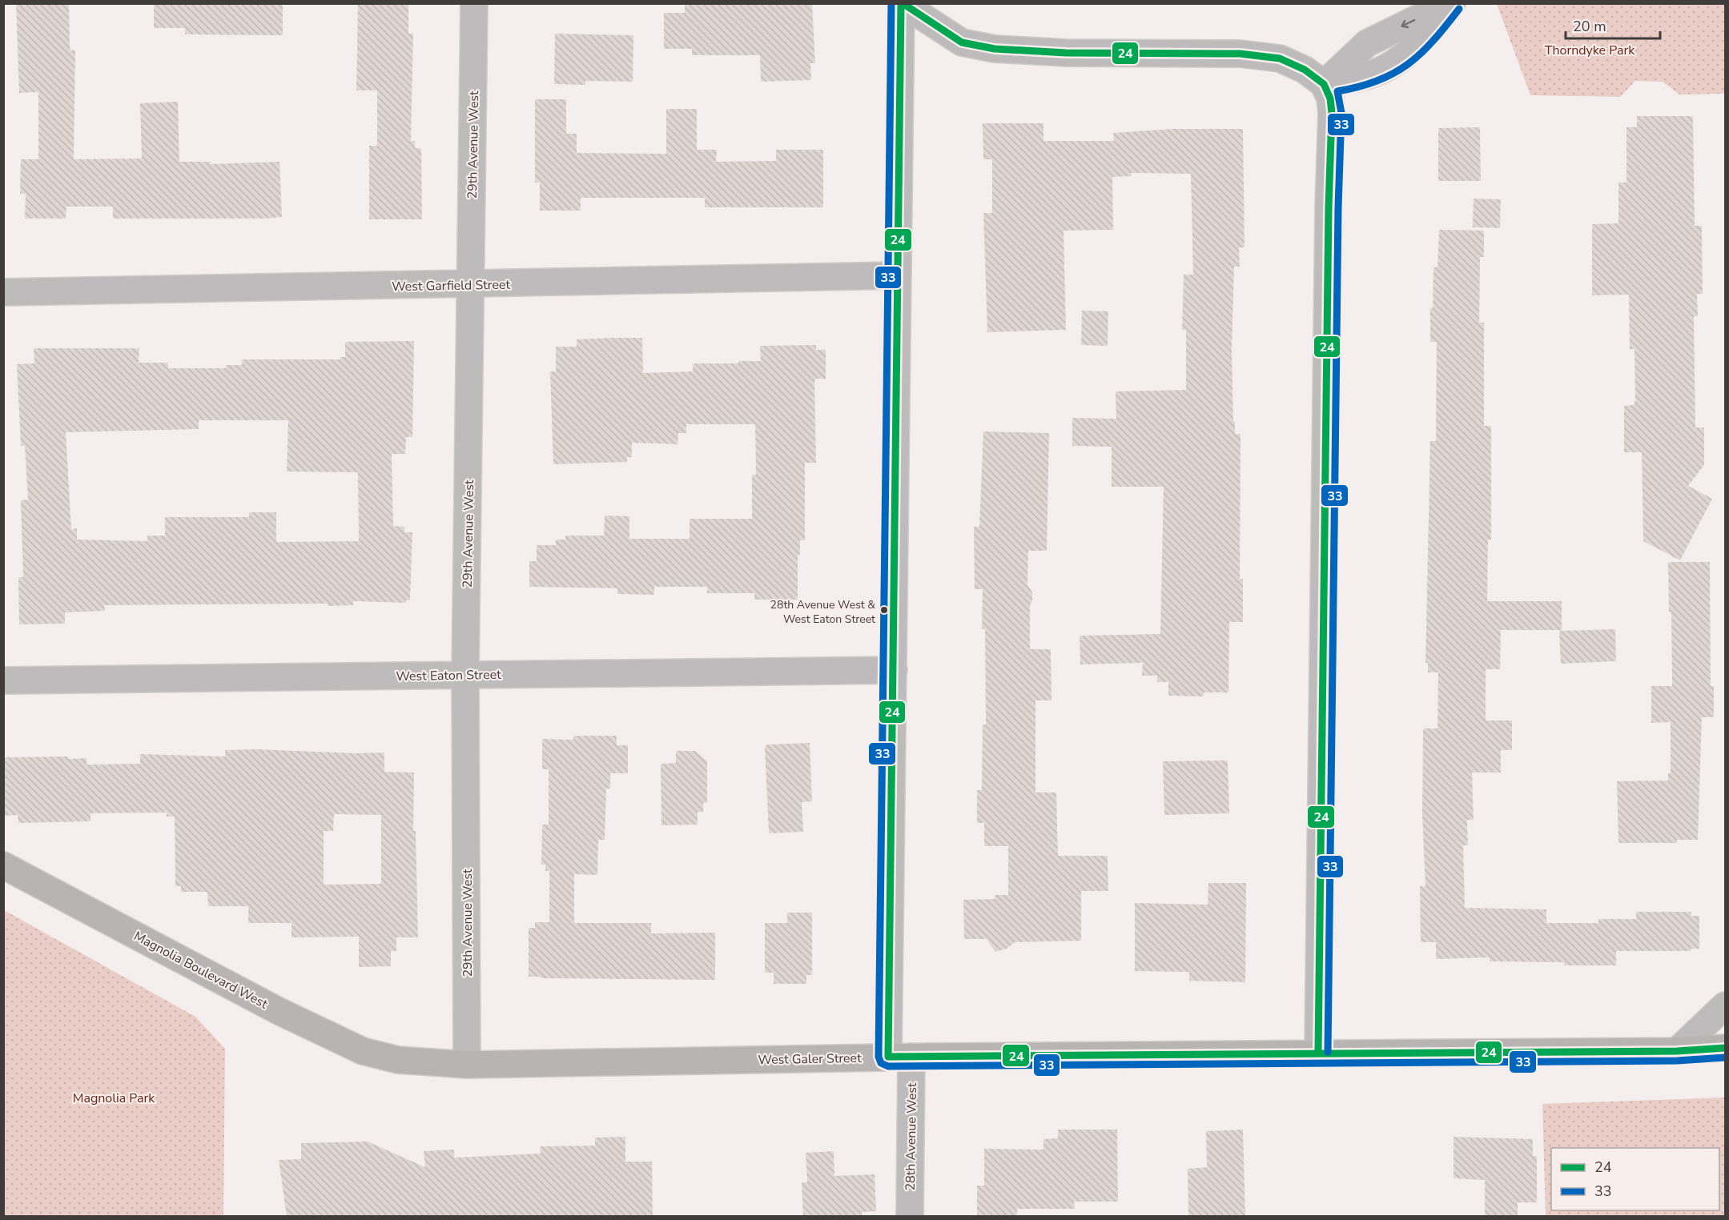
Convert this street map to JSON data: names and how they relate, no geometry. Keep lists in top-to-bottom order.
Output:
{
  "streets": {
    "main road": ["Magnolia Boulevard West", "West Galer Street"],
    "street": [
      "29th Avenue West",
      "West Garfield Street",
      "West Eaton Street",
      "28th Avenue West"
    ]
  },
  "crossings": [
    ["29th Avenue West", "West Garfield Street"],
    ["29th Avenue West", "West Eaton Street"],
    ["29th Avenue West", "West Galer Street"],
    ["West Garfield Street", "28th Avenue West"],
    ["West Eaton Street", "28th Avenue West"],
    ["Magnolia Boulevard West", "West Galer Street"],
    ["West Galer Street", "28th Avenue West"]
  ],
  "parks": ["Thorndyke Park", "Magnolia Park"],
  "places": ["28th Avenue West & West Eaton Street"],
  "lines": ["transit line 24", "transit line 33"],
  "legend": ["24", "33"],
  "scale_bar": "20 m"
}
